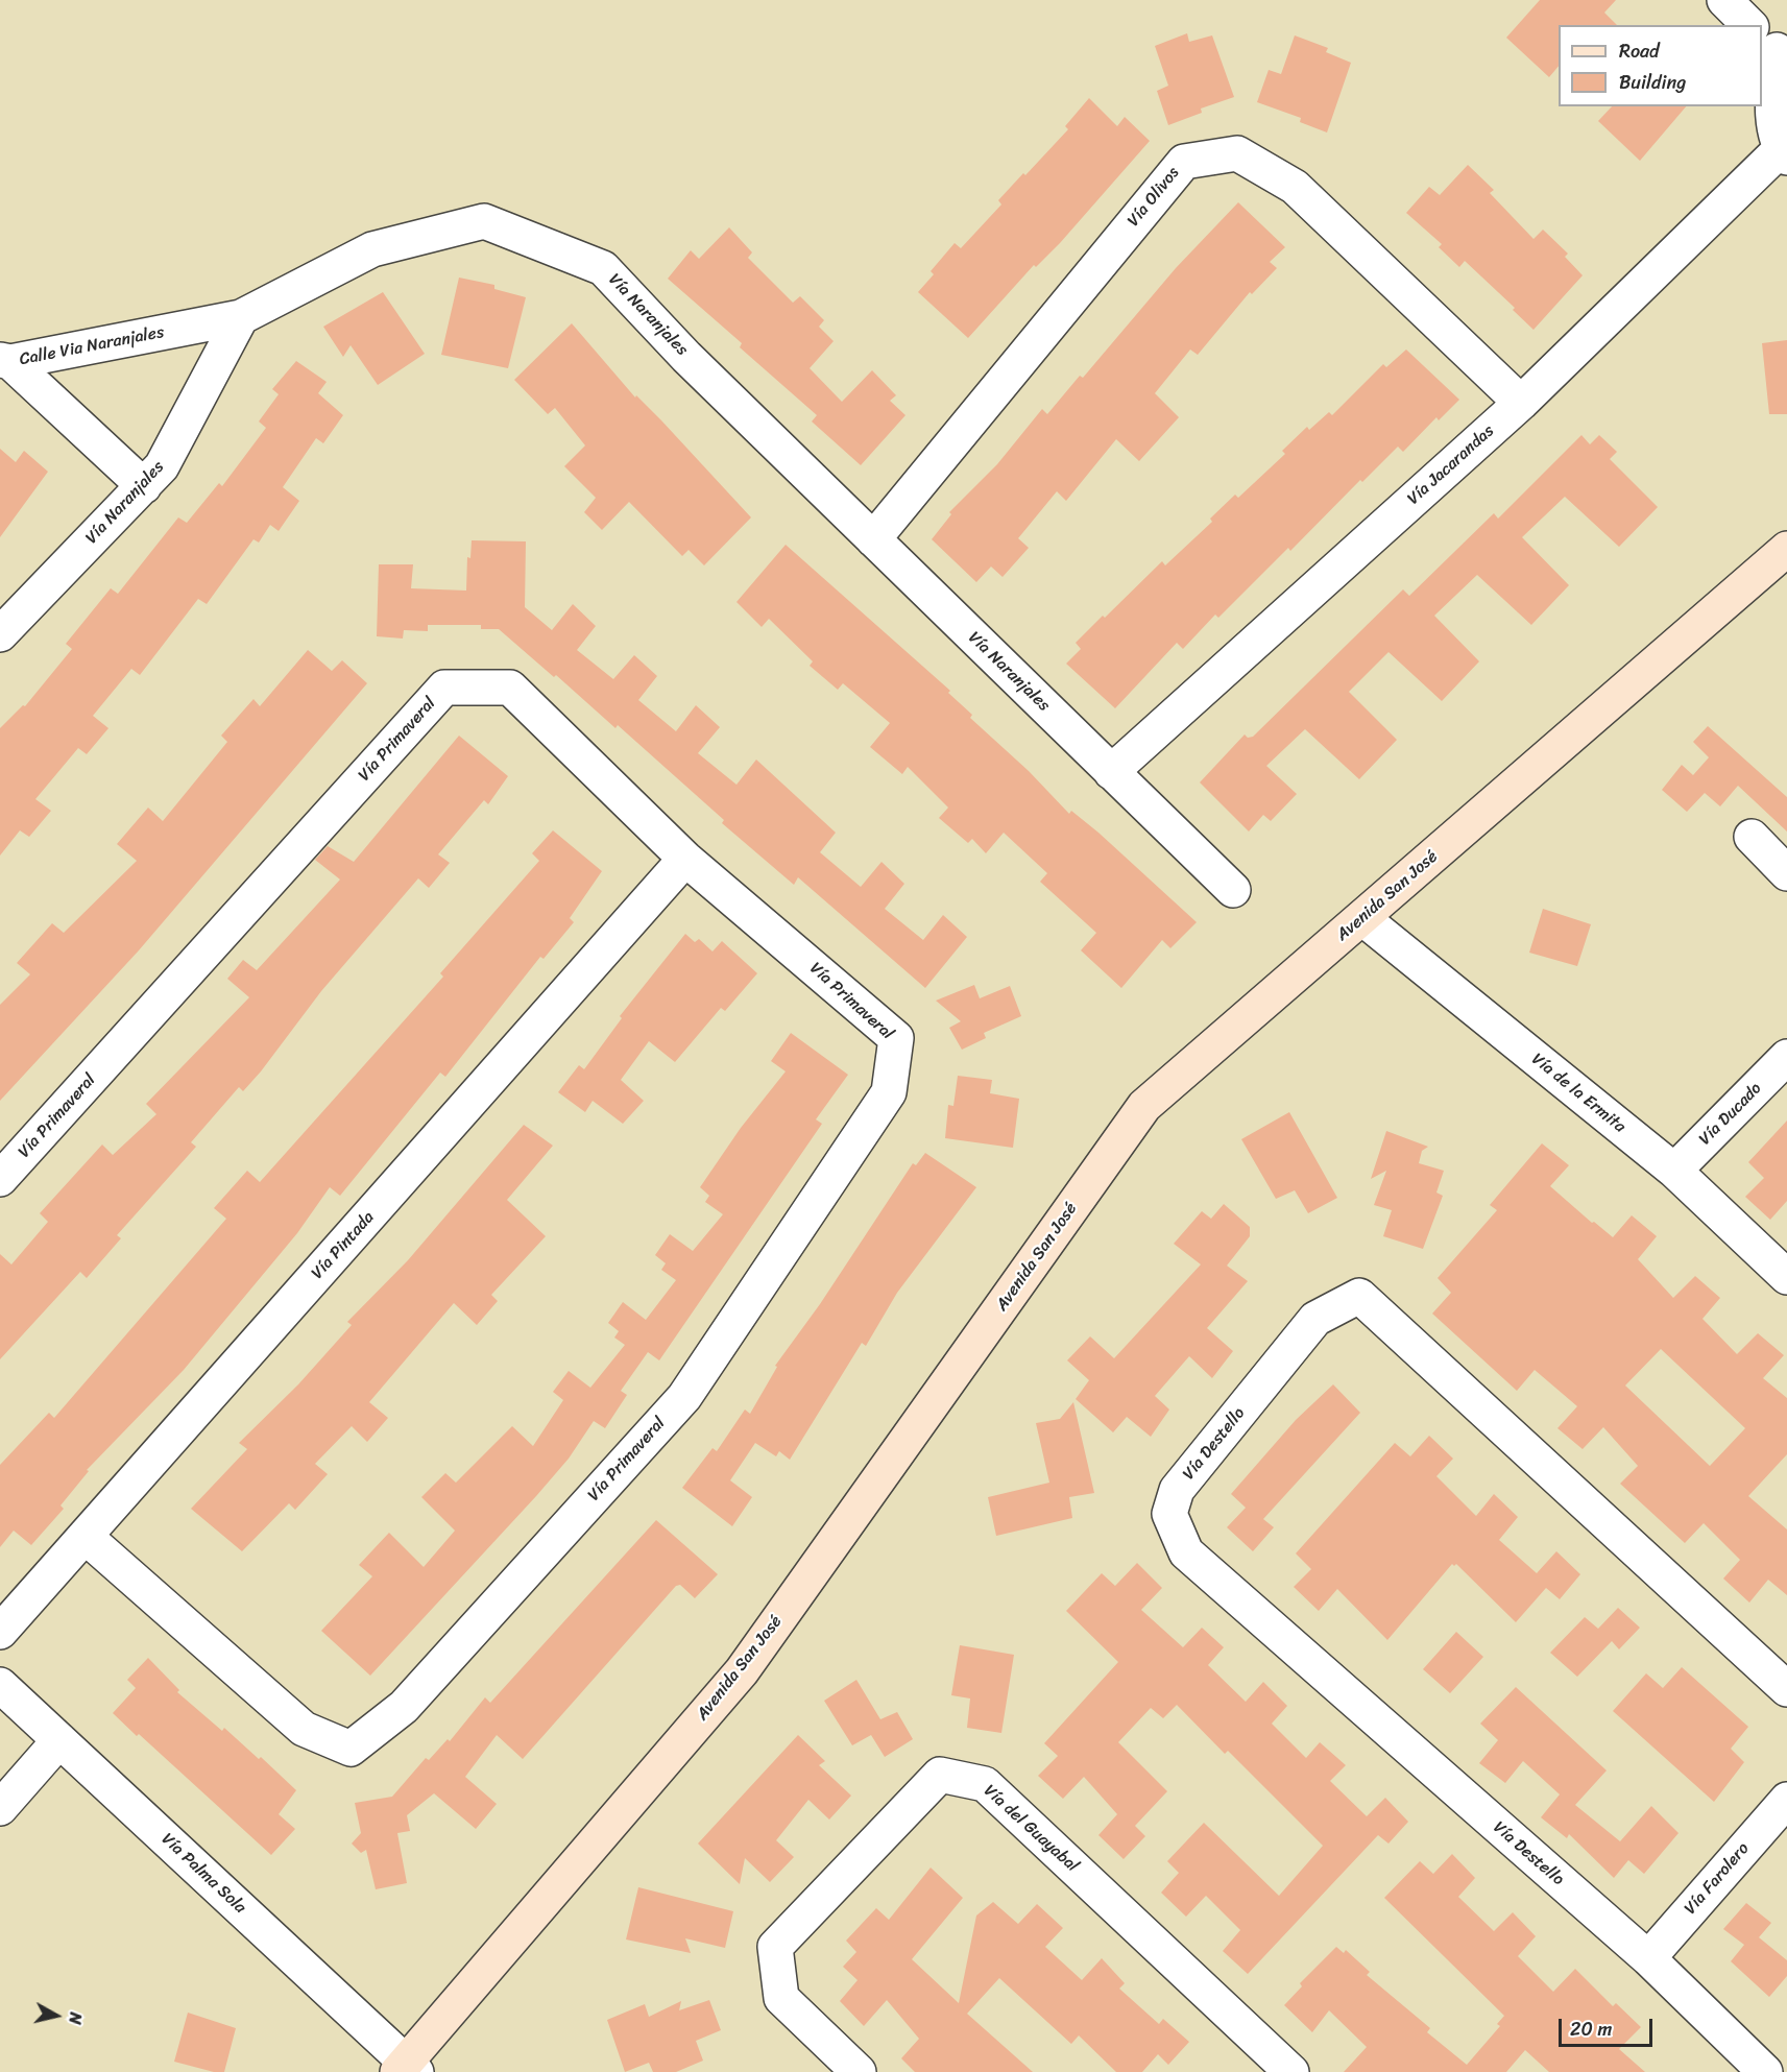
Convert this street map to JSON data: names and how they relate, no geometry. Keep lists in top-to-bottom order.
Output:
{
  "streets": {
    "street": [
      "Vía Olivos",
      "Vía Naranjales",
      "Calle Via Naranjales",
      "Vía Jacarandas",
      "Vía Primaveral",
      "Avenida San José",
      "Vía de la Ermita",
      "Vía Ducado",
      "Vía Pintada",
      "Vía Destello",
      "Vía del Guayabal",
      "Vía Palma Sola",
      "Vía Farolero"
    ]
  },
  "crossings": [
    ["Vía Olivos", "Vía Naranjales"],
    ["Vía Olivos", "Vía Jacarandas"],
    ["Vía Naranjales", "Calle Via Naranjales"],
    ["Vía Naranjales", "Vía Jacarandas"],
    ["Vía Primaveral", "Vía Pintada"],
    ["Avenida San José", "Vía de la Ermita"],
    ["Avenida San José", "Vía Palma Sola"],
    ["Vía de la Ermita", "Vía Ducado"],
    ["Vía Destello", "Vía Farolero"]
  ],
  "legend": ["Road", "Building"],
  "scale_bar": "20 m",
  "north": "right"
}
